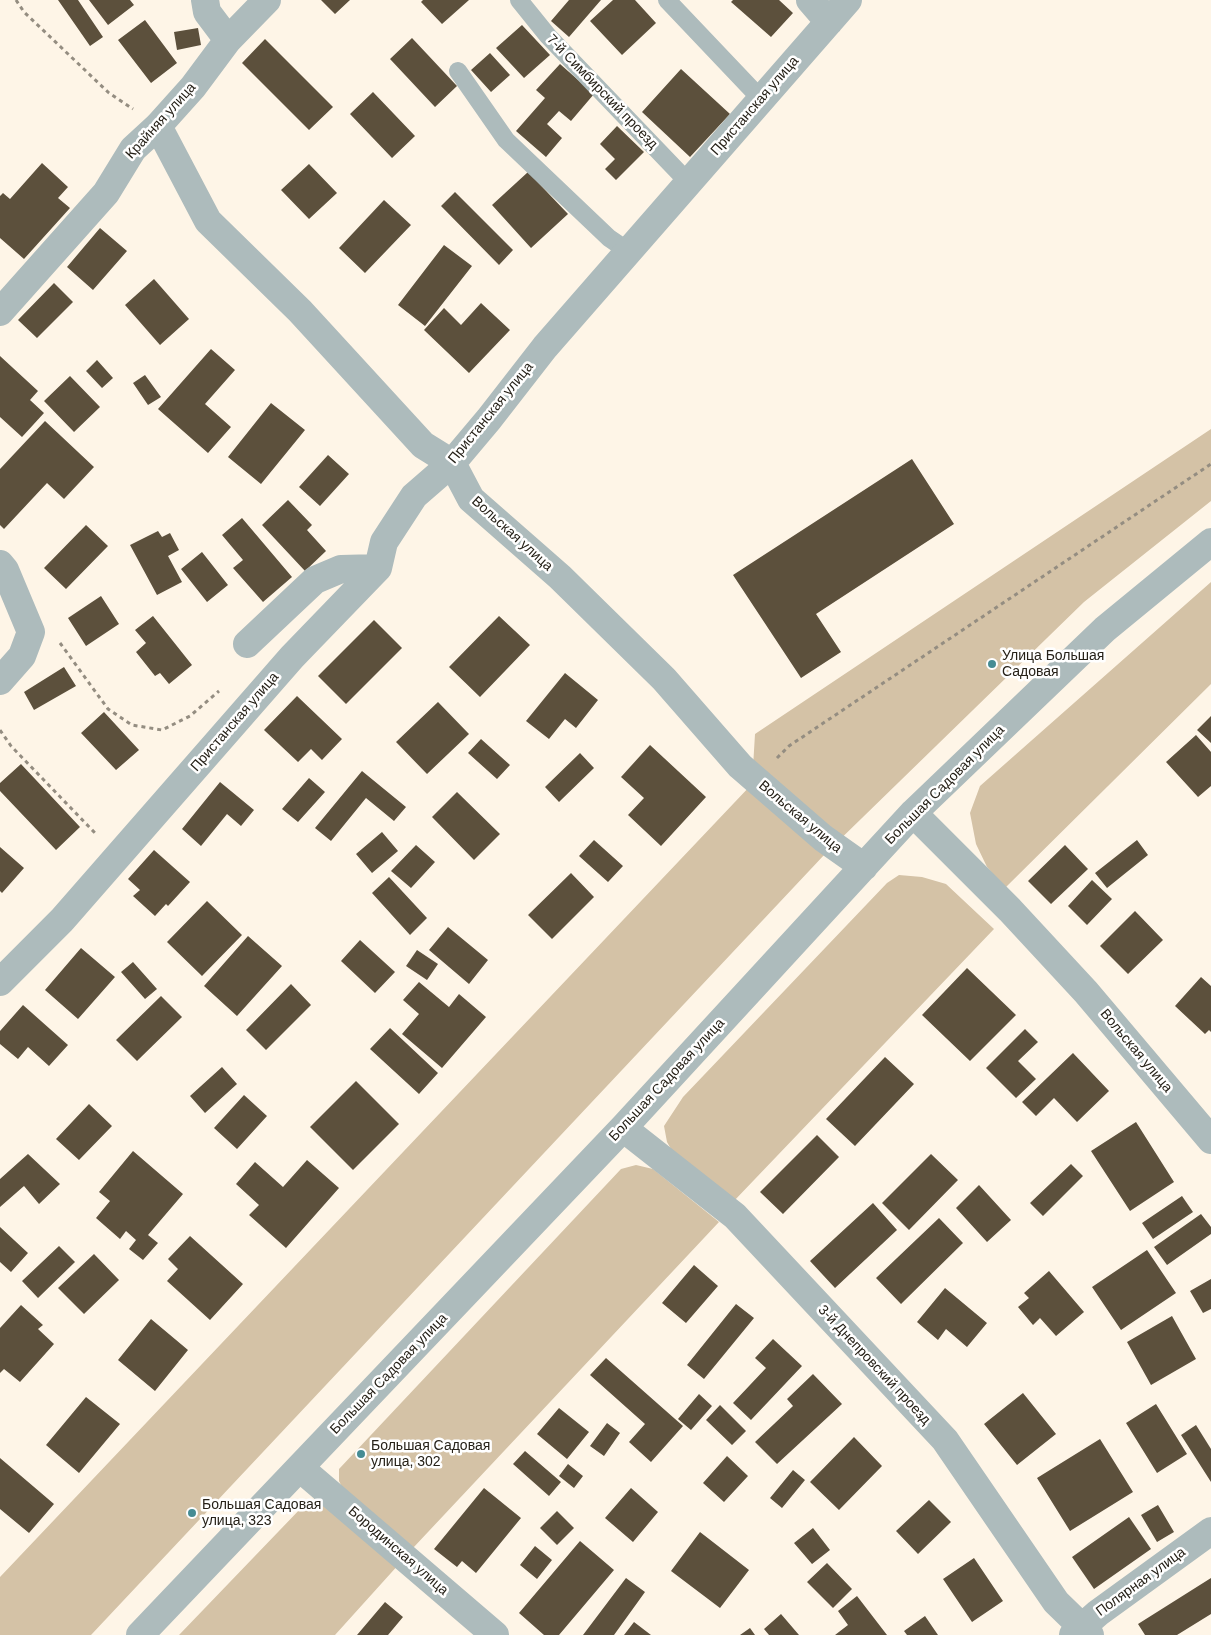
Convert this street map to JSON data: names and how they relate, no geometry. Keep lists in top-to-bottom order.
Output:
{
  "streets": {
    "street": [
      "Пристанская улица",
      "Крайняя улица",
      "Вольская улица",
      "Большая Садовая улица",
      "3-й Днепровский проезд",
      "Бородинская улица",
      "Полярная улица"
    ],
    "lane": ["7-й Симбирский проезд"]
  },
  "crossings": [
    ["7-й Симбирский проезд", "Пристанская улица"],
    ["Пристанская улица", "Вольская улица"],
    ["Крайняя улица", "Вольская улица"],
    ["Вольская улица", "Большая Садовая улица"],
    ["Большая Садовая улица", "3-й Днепровский проезд"],
    ["Большая Садовая улица", "Бородинская улица"],
    ["3-й Днепровский проезд", "Полярная улица"]
  ],
  "places": ["Улица Большая Садовая", "Большая Садовая улица, 302", "Большая Садовая улица, 323"]
}
